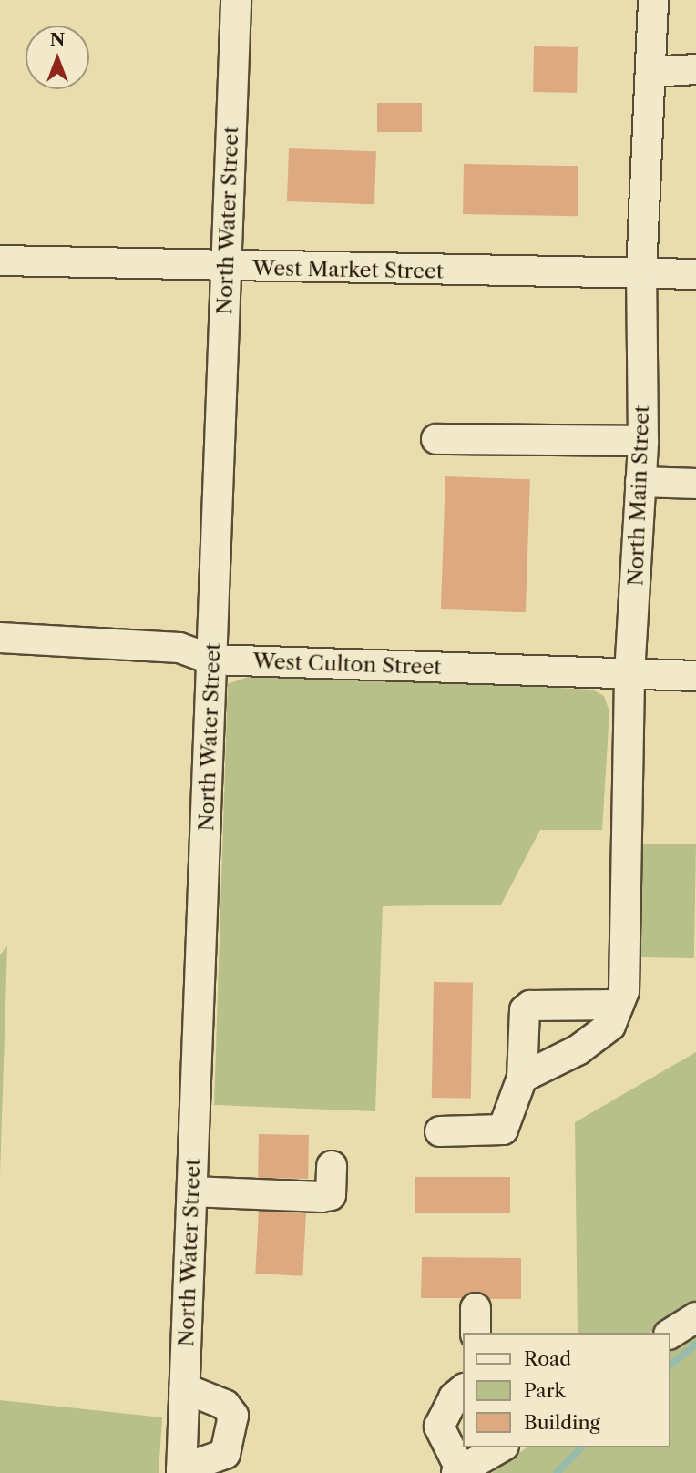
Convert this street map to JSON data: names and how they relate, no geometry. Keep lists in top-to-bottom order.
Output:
{
  "streets": {
    "street": [
      "North Water Street",
      "West Market Street",
      "North Main Street",
      "West Culton Street"
    ]
  },
  "crossings": [
    ["North Water Street", "West Market Street"],
    ["North Water Street", "West Culton Street"],
    ["West Market Street", "North Main Street"],
    ["North Main Street", "West Culton Street"]
  ],
  "legend": ["Road", "Park", "Building"],
  "north": "top"
}
